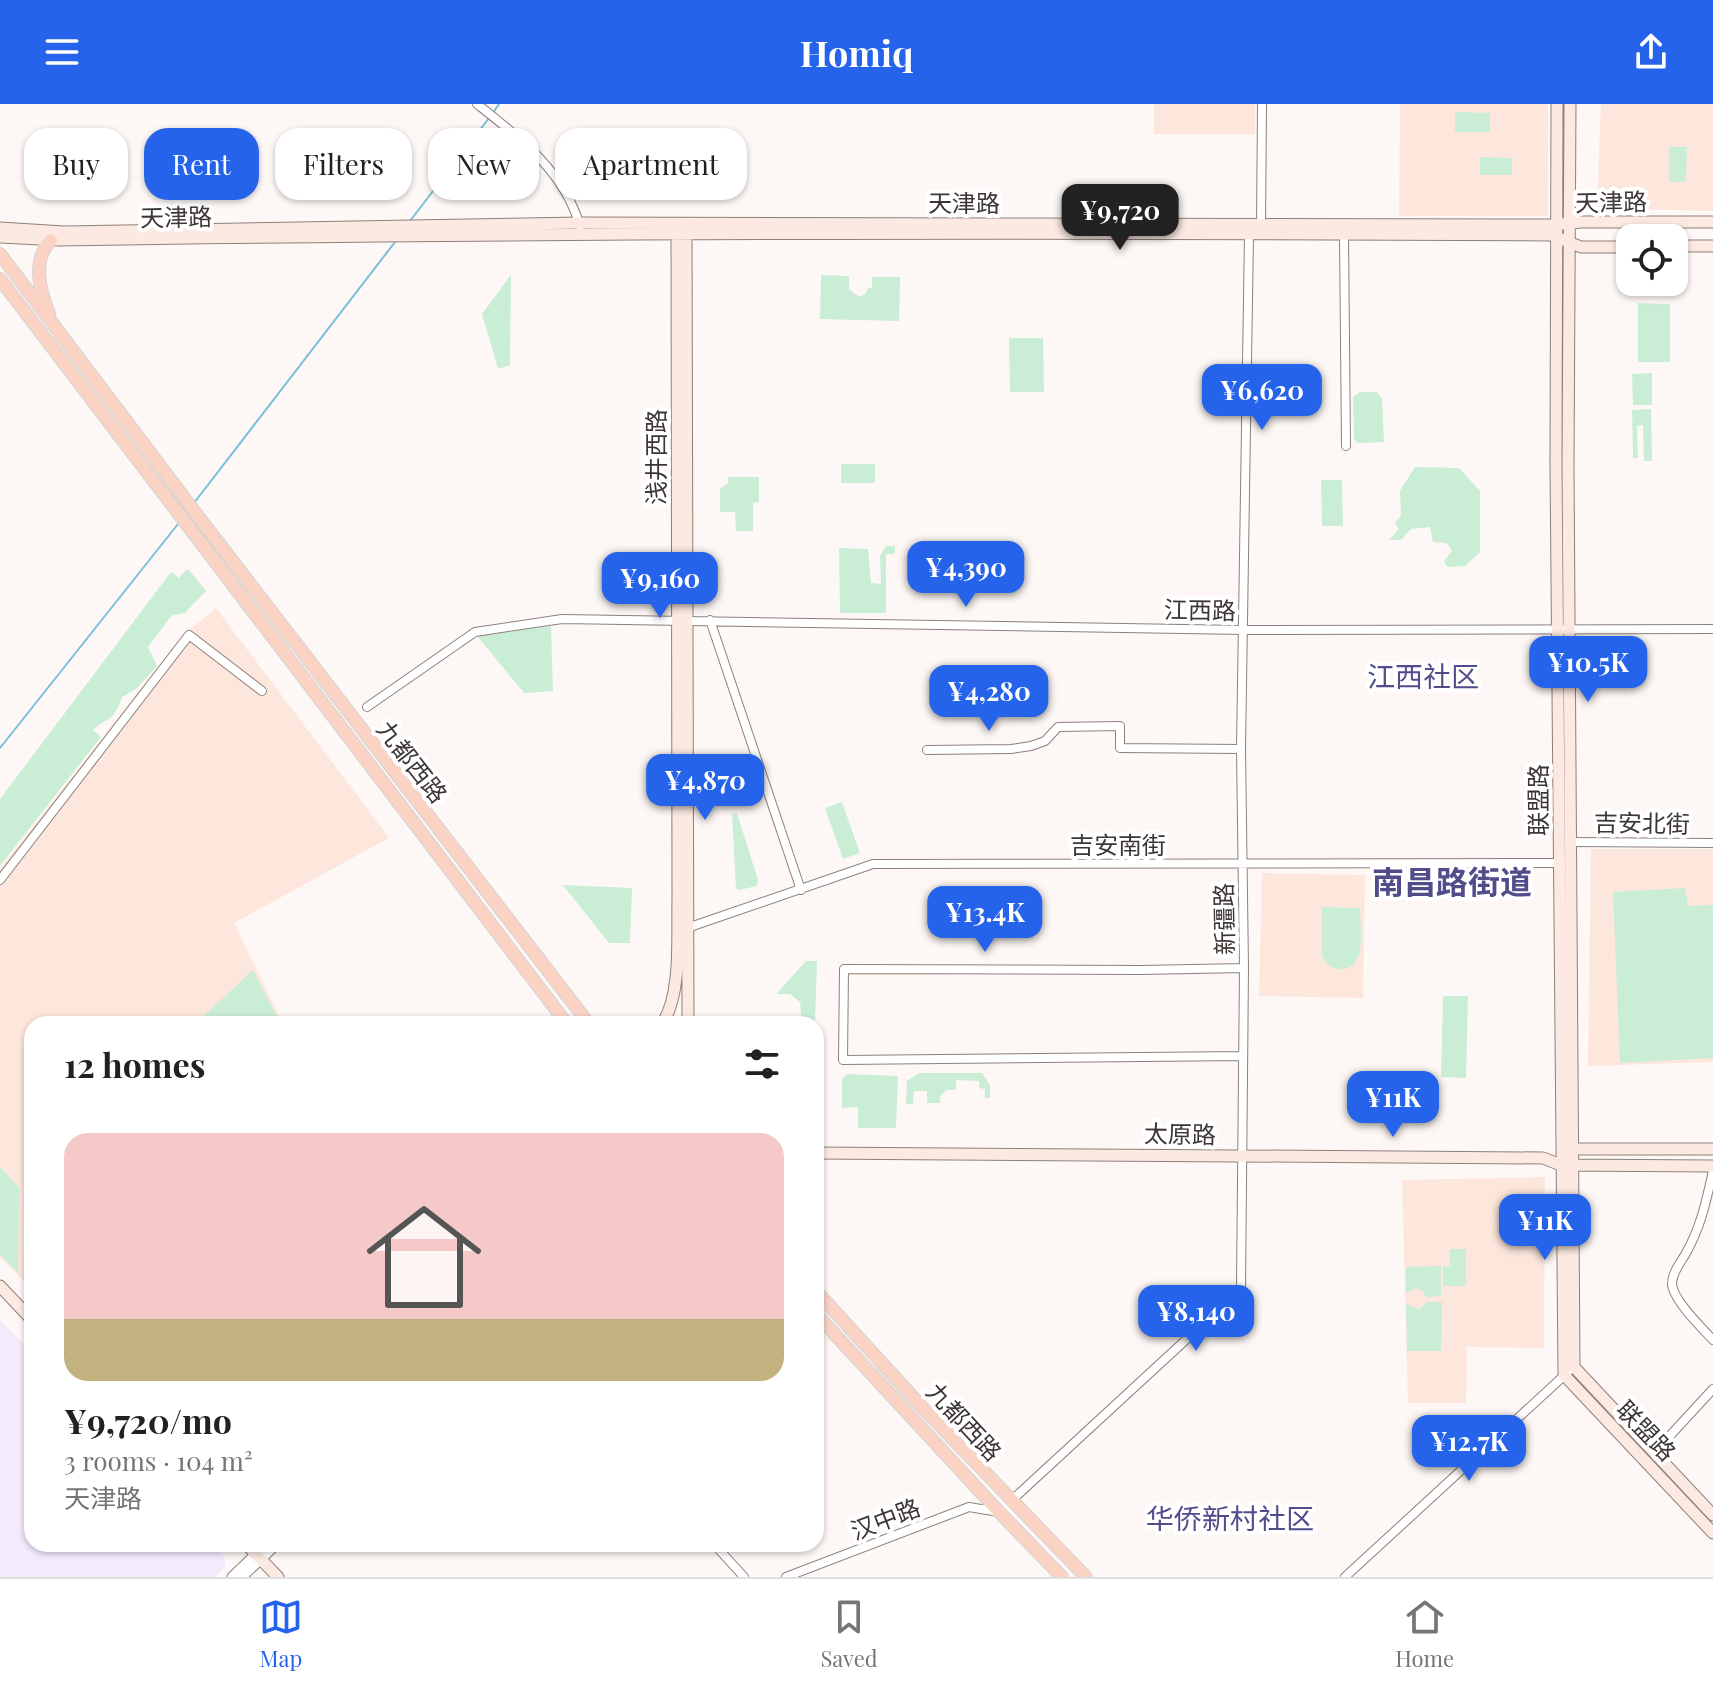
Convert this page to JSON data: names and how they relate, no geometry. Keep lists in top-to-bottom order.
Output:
{
  "streets": {
    "main road": [
      "天津路",
      "浅井西路",
      "九都西路",
      "联盟路",
      "太原路"
    ],
    "street": [
      "江西路",
      "吉安北街",
      "吉安南街",
      "新疆路",
      "汉中路"
    ]
  },
  "crossings": [
    ["天津路", "浅井西路"],
    ["天津路", "联盟路"],
    ["天津路", "新疆路"],
    ["浅井西路", "江西路"],
    ["浅井西路", "吉安南街"],
    ["江西路", "联盟路"],
    ["江西路", "新疆路"],
    ["九都西路", "新疆路"],
    ["九都西路", "汉中路"],
    ["联盟路", "吉安北街"],
    ["联盟路", "吉安南街"],
    ["联盟路", "太原路"],
    ["吉安南街", "新疆路"],
    ["新疆路", "太原路"]
  ],
  "districts": ["江西社区", "南昌路街道", "华侨新村社区"],
  "page": {
    "header": "Homiq",
    "chip": [
      "Buy",
      "Rent",
      "Filters",
      "New",
      "Apartment"
    ],
    "price": [
      "¥9,720",
      "¥6,620",
      "¥4,390",
      "¥9,160",
      "¥10.5K",
      "¥4,280",
      "¥4,870",
      "¥13.4K",
      "¥11K",
      "¥11K",
      "¥8,140",
      "¥12.7K"
    ],
    "heading": "12 homes",
    "list": [
      {
        "name": "¥9,720/mo",
        "note": "3 rooms · 104 m² · 天津路"
      }
    ],
    "tabs": ["Map", "Saved", "Home"]
  }
}
